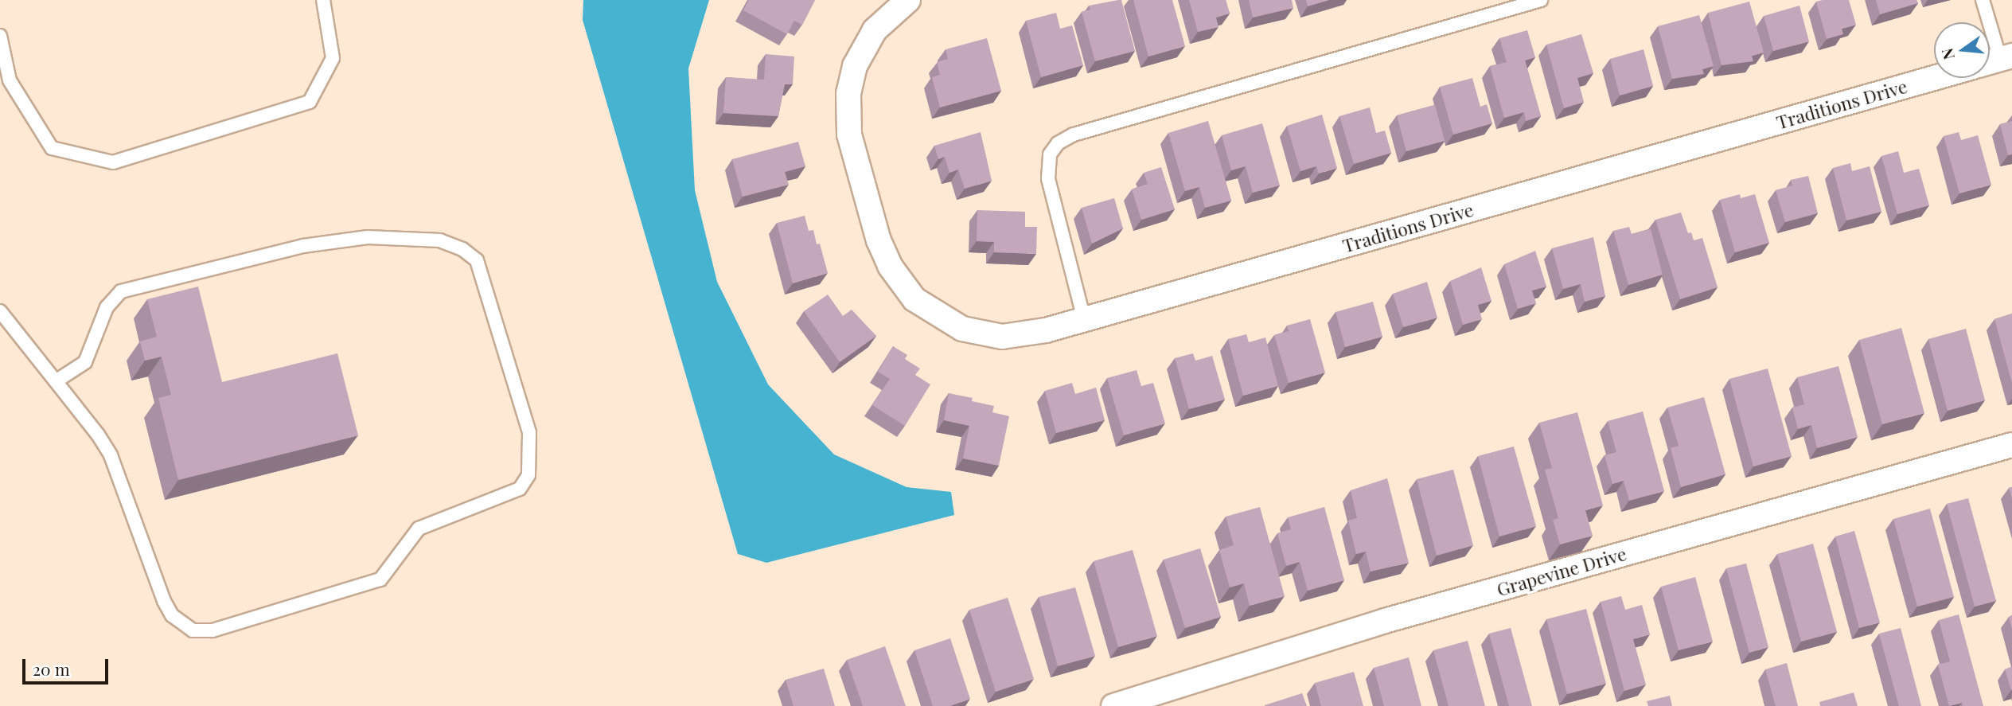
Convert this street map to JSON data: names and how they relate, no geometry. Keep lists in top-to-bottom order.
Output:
{
  "streets": {
    "street": ["Traditions Drive", "Grapevine Drive"]
  },
  "scale_bar": "20 m",
  "north": "left"
}
